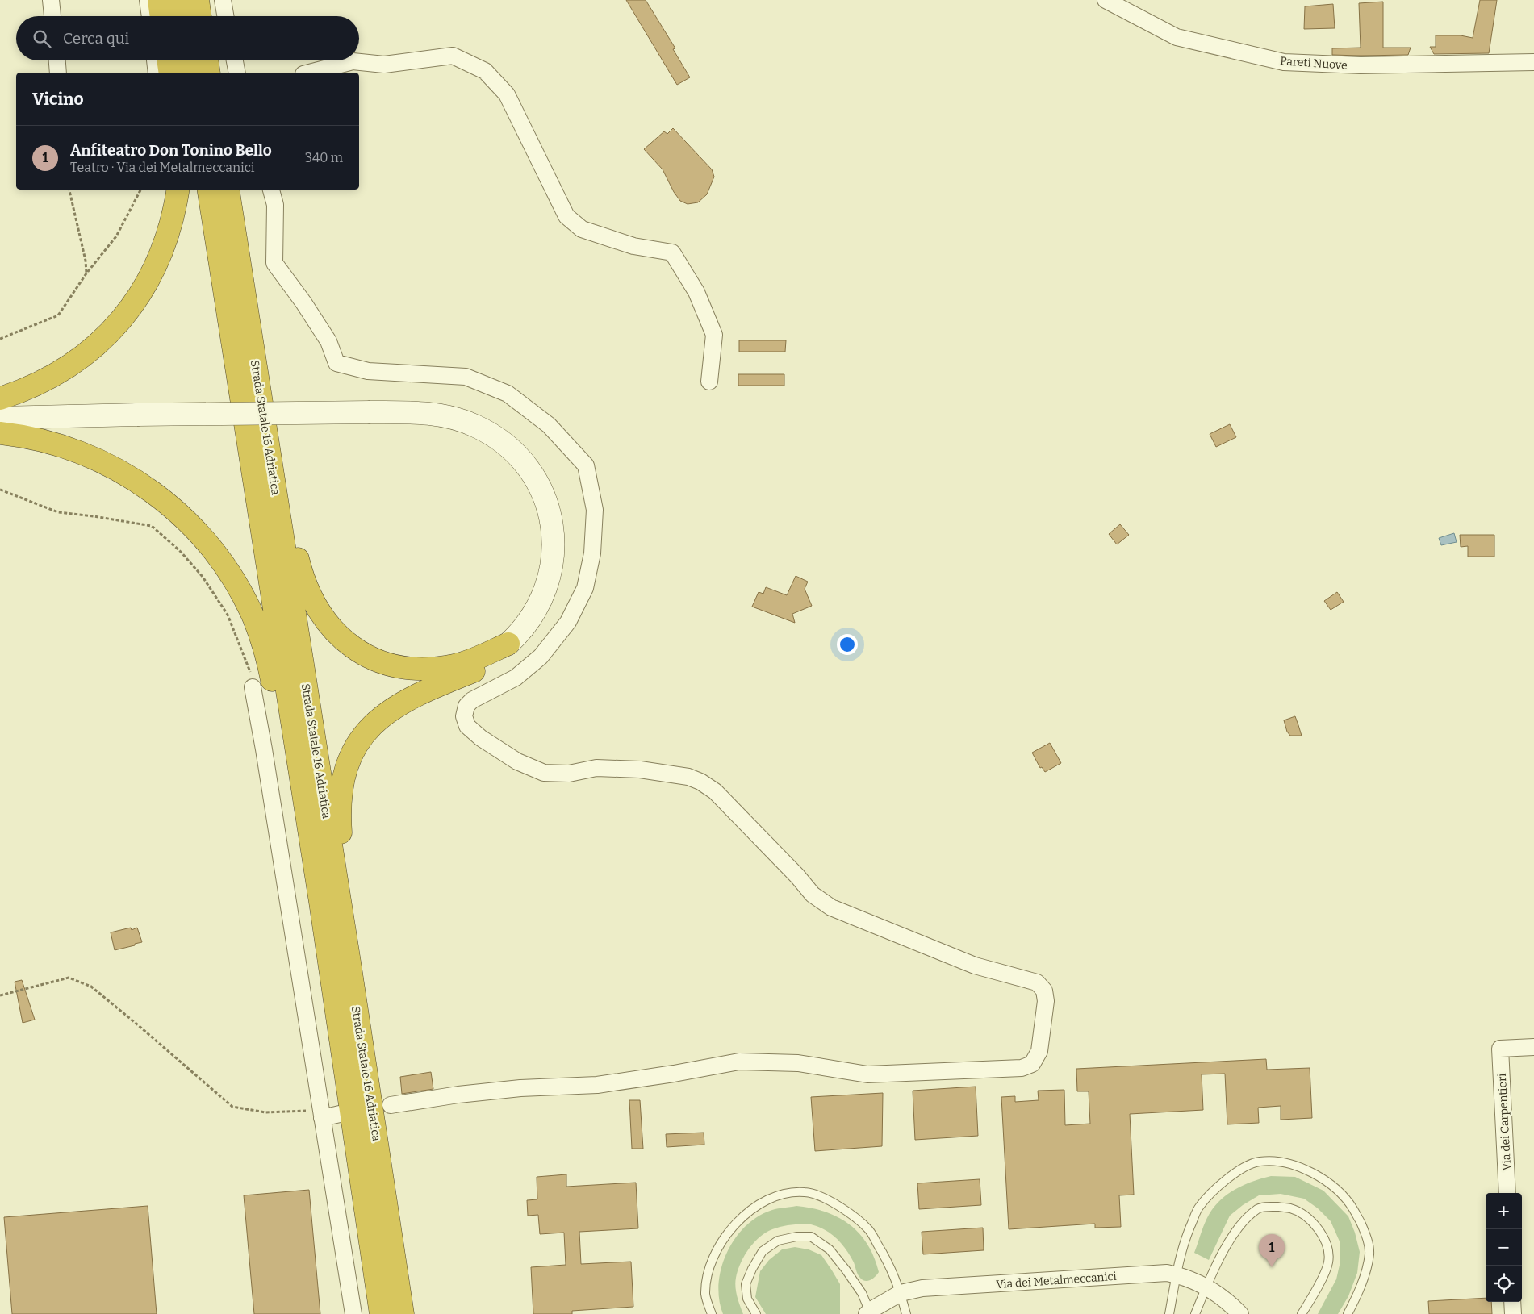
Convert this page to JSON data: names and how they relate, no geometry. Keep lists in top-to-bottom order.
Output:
{
  "streets": {
    "highway": ["Strada Statale 16 Adriatica"],
    "street": ["Pareti Nuove", "Via dei Carpentieri", "Via dei Metalmeccanici"]
  },
  "page": {
    "search": "Cerca qui",
    "heading": "Vicino",
    "list": [
      {
        "mark": "1",
        "name": "Anfiteatro Don Tonino Bello",
        "note": "Teatro · Via dei Metalmeccanici",
        "value": "340 m"
      }
    ],
    "map_buttons": ["+", "−"],
    "pins": "1"
  }
}
